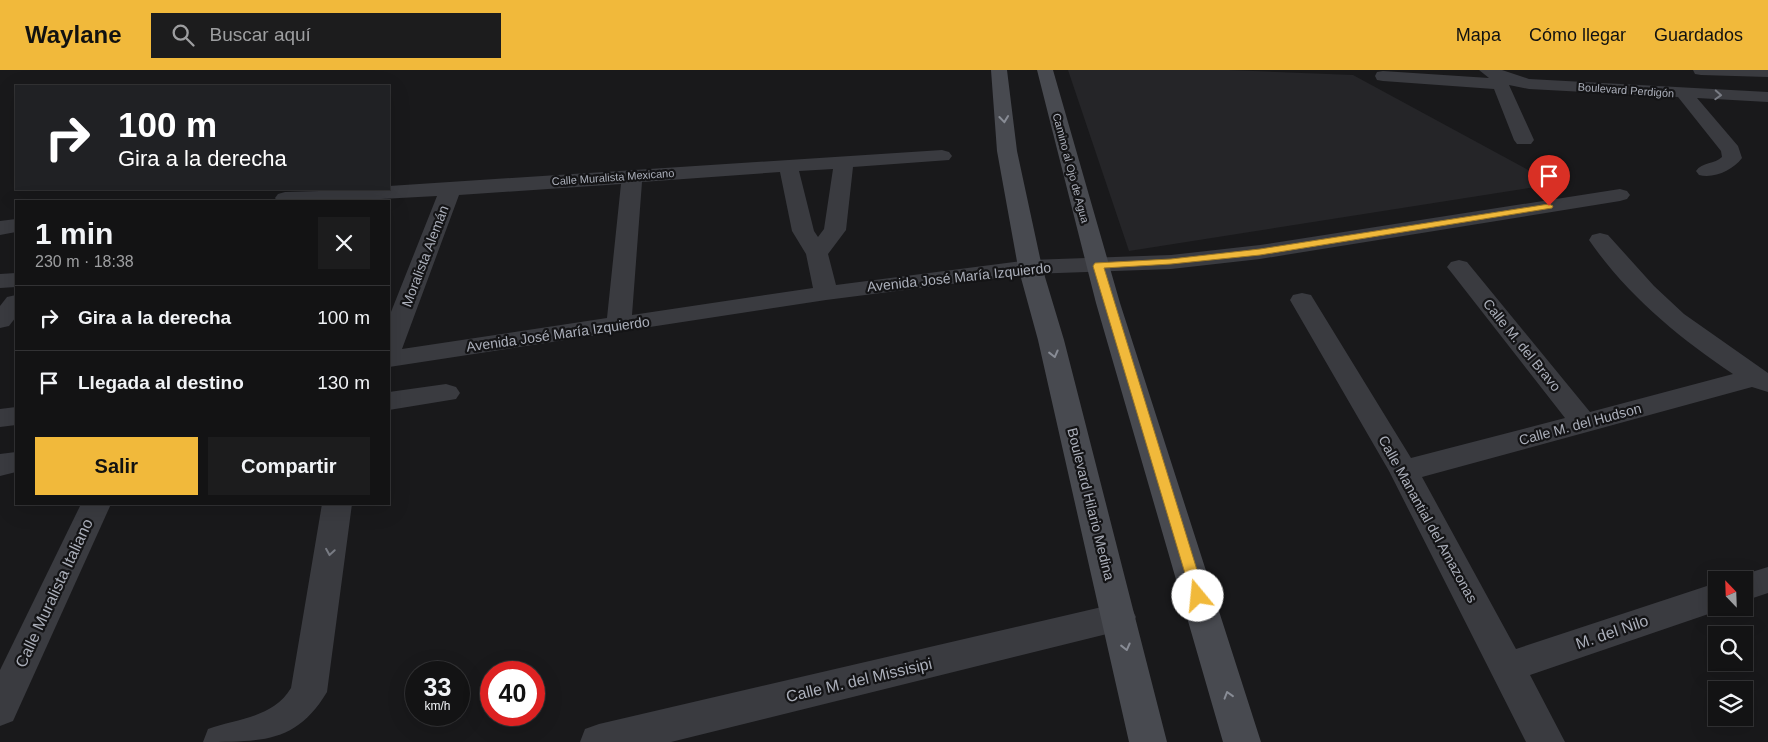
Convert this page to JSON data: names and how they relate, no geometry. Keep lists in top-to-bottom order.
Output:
{
  "streets": {
    "street": [
      "Boulevard Perdigón",
      "Camino al Ojo de Agua",
      "Calle Muralista Mexicano",
      "Moralista Alemán",
      "Avenida José María Izquierdo",
      "Calle M. del Bravo",
      "Calle M. del Hudson",
      "Boulevard Hilario Medina",
      "Calle Manantial del Amazonas",
      "Calle Muralista Italiano",
      "M. del Nilo",
      "Calle M. del Missisipi"
    ]
  },
  "crossings": [
    ["Camino al Ojo de Agua", "Avenida José María Izquierdo"],
    ["Calle Muralista Mexicano", "Moralista Alemán"],
    ["Avenida José María Izquierdo", "Boulevard Hilario Medina"],
    ["Calle M. del Bravo", "Calle M. del Hudson"],
    ["Calle M. del Hudson", "Calle Manantial del Amazonas"],
    ["Boulevard Hilario Medina", "Calle M. del Missisipi"],
    ["Calle Manantial del Amazonas", "M. del Nilo"]
  ],
  "north": "top left",
  "page": {
    "header": "Waylane",
    "search": "Buscar aquí",
    "nav": ["Mapa", "Cómo llegar", "Guardados"],
    "turn": ["100 m", "Gira a la derecha"],
    "heading": ["1 min", "230 m · 18:38"],
    "list": [
      {
        "name": "Gira a la derecha",
        "value": "100 m"
      },
      {
        "name": "Llegada al destino",
        "value": "130 m"
      }
    ],
    "buttons": ["Salir", "Compartir"],
    "speed": "33 km/h",
    "limit": "40"
  }
}
